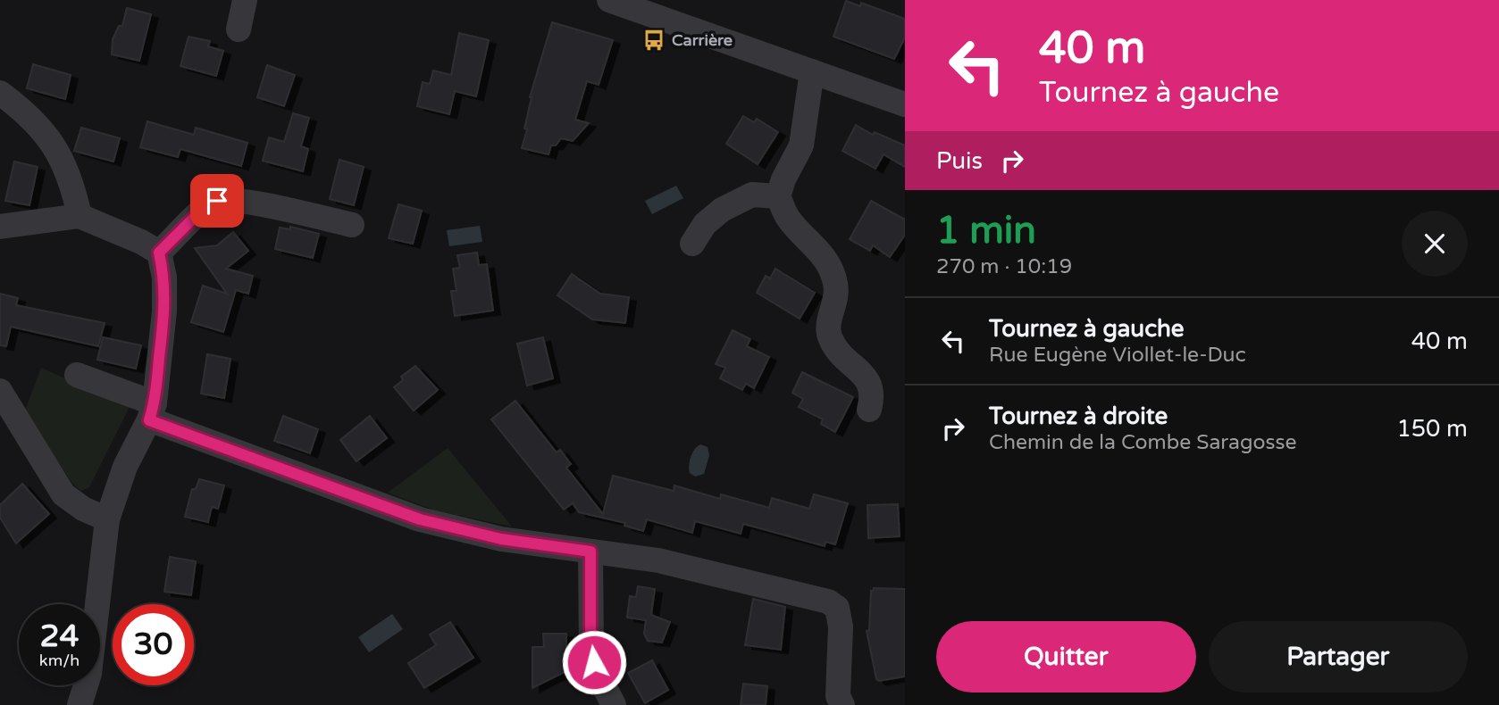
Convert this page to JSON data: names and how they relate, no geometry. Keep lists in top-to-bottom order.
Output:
{
  "places": {
    "bus stop": ["Carrière"]
  },
  "page": {
    "turn": ["40 m", "Tournez à gauche"],
    "then": "Puis",
    "heading": ["1 min", "270 m · 10:19"],
    "list": [
      {
        "name": "Tournez à gauche",
        "note": "Rue Eugène Viollet-le-Duc",
        "value": "40 m"
      },
      {
        "name": "Tournez à droite",
        "note": "Chemin de la Combe Saragosse",
        "value": "150 m"
      }
    ],
    "speed": "24 km/h",
    "limit": "30",
    "buttons": ["Quitter", "Partager"]
  }
}
